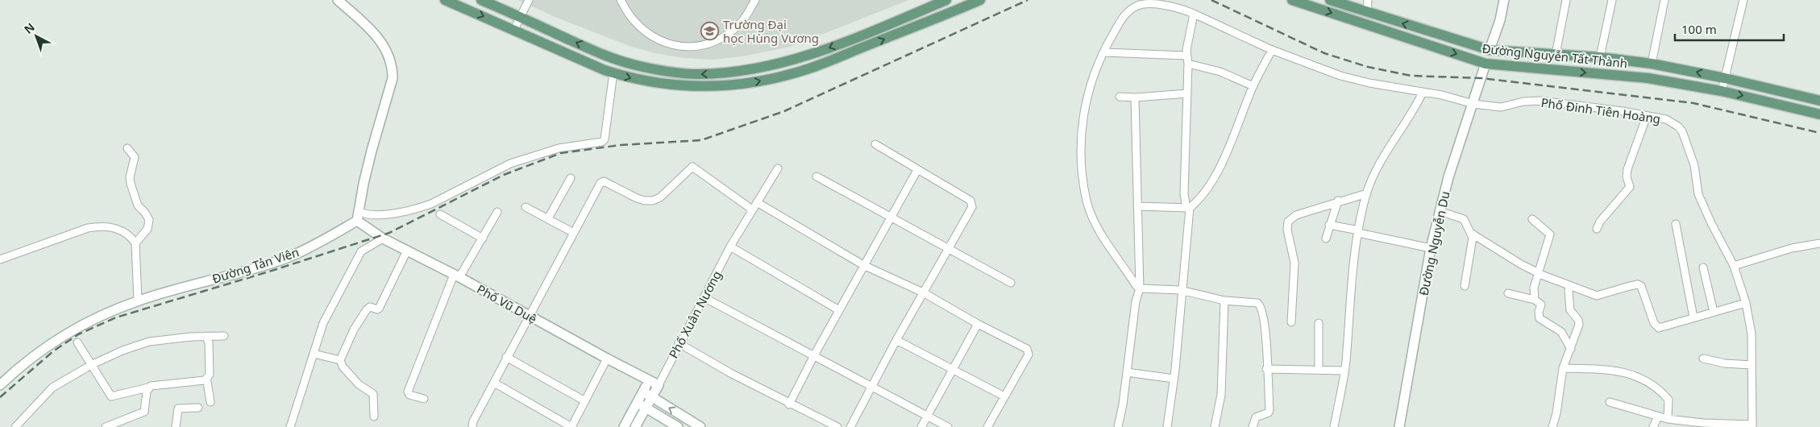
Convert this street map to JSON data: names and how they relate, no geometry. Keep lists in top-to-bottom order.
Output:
{
  "streets": {
    "main road": ["Đường Nguyễn Tất Thành"],
    "street": [
      "Phố Đinh Tiên Hoàng",
      "Đường Nguyễn Du",
      "Đường Tản Viên",
      "Phố Vũ Duệ",
      "Phố Xuân Nương"
    ]
  },
  "crossings": [
    ["Đường Nguyễn Tất Thành", "Đường Nguyễn Du"],
    ["Phố Đinh Tiên Hoàng", "Đường Nguyễn Du"],
    ["Đường Tản Viên", "Phố Vũ Duệ"],
    ["Phố Vũ Duệ", "Phố Xuân Nương"]
  ],
  "places": {
    "school or university": ["Trường Đại học Hùng Vương"]
  },
  "scale_bar": "100 m",
  "north": "top left"
}
